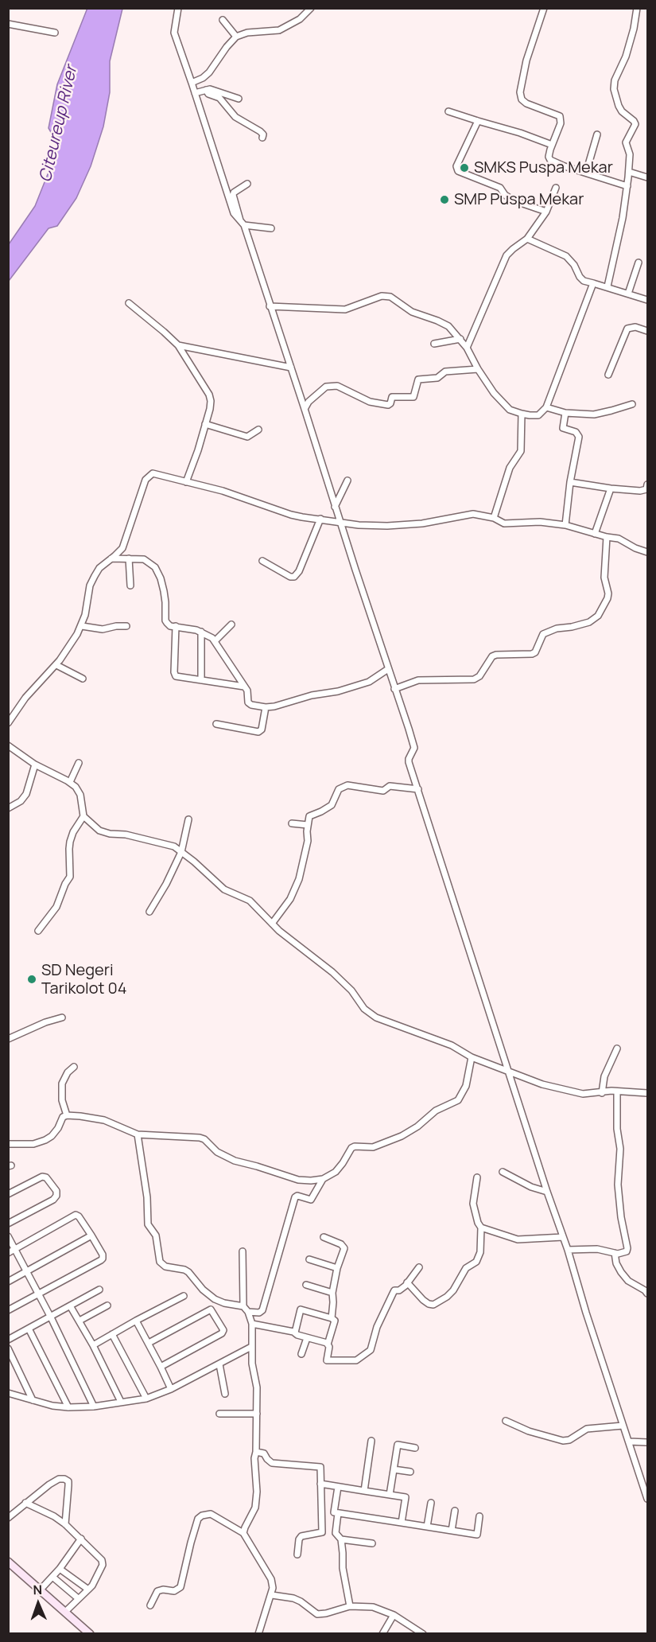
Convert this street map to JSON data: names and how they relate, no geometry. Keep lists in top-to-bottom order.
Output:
{
  "water": ["Citeureup River"],
  "places": ["SMKS Puspa Mekar", "SMP Puspa Mekar", "SD Negeri Tarikolot 04"],
  "north": "top"
}
